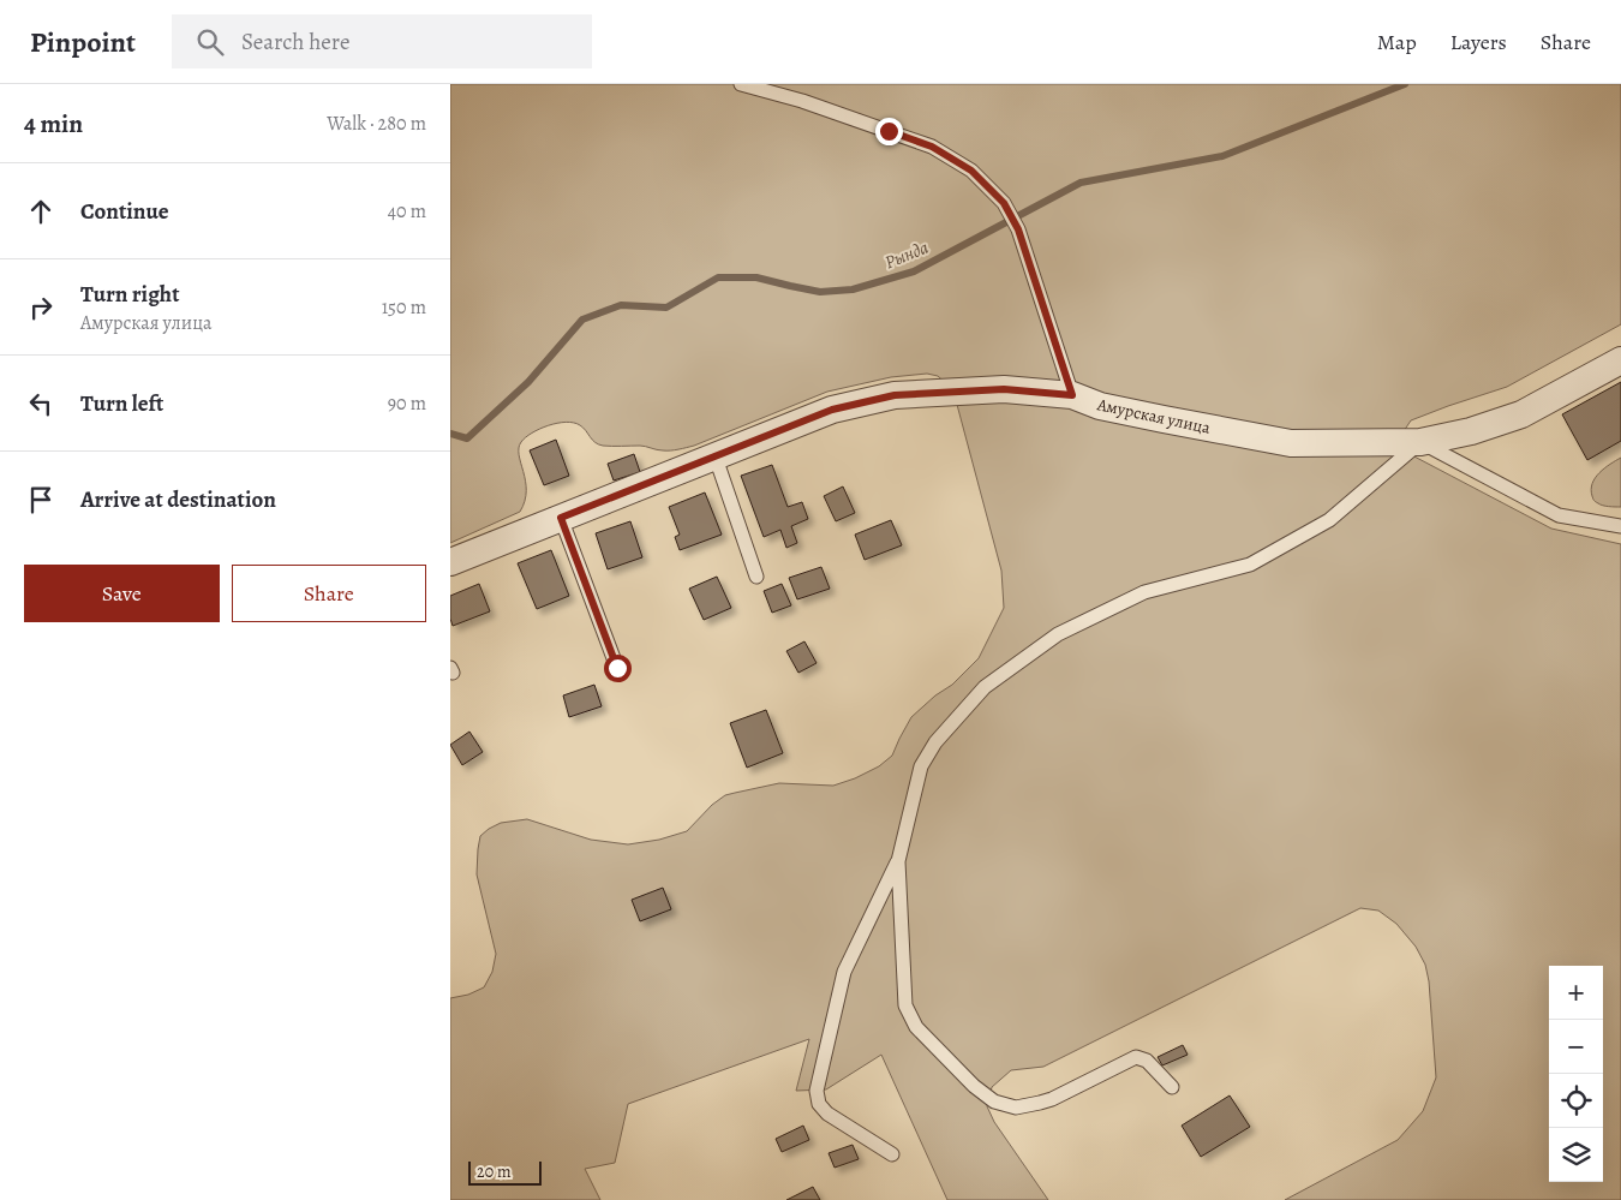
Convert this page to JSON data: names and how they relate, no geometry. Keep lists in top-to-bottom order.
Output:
{
  "streets": {
    "street": ["Амурская улица"]
  },
  "water": ["Рында"],
  "scale_bar": "20 m",
  "page": {
    "header": "Pinpoint",
    "search": "Search here",
    "nav": ["Map", "Layers", "Share"],
    "heading": ["4 min", "Walk · 280 m"],
    "list": [
      ["Continue", "40 m"],
      ["Turn right", "Амурская улица", "150 m"],
      ["Turn left", "90 m"],
      "Arrive at destination"
    ],
    "buttons": ["Save", "Share"],
    "map_buttons": ["+", "−"],
    "scale": "20 m"
  }
}
